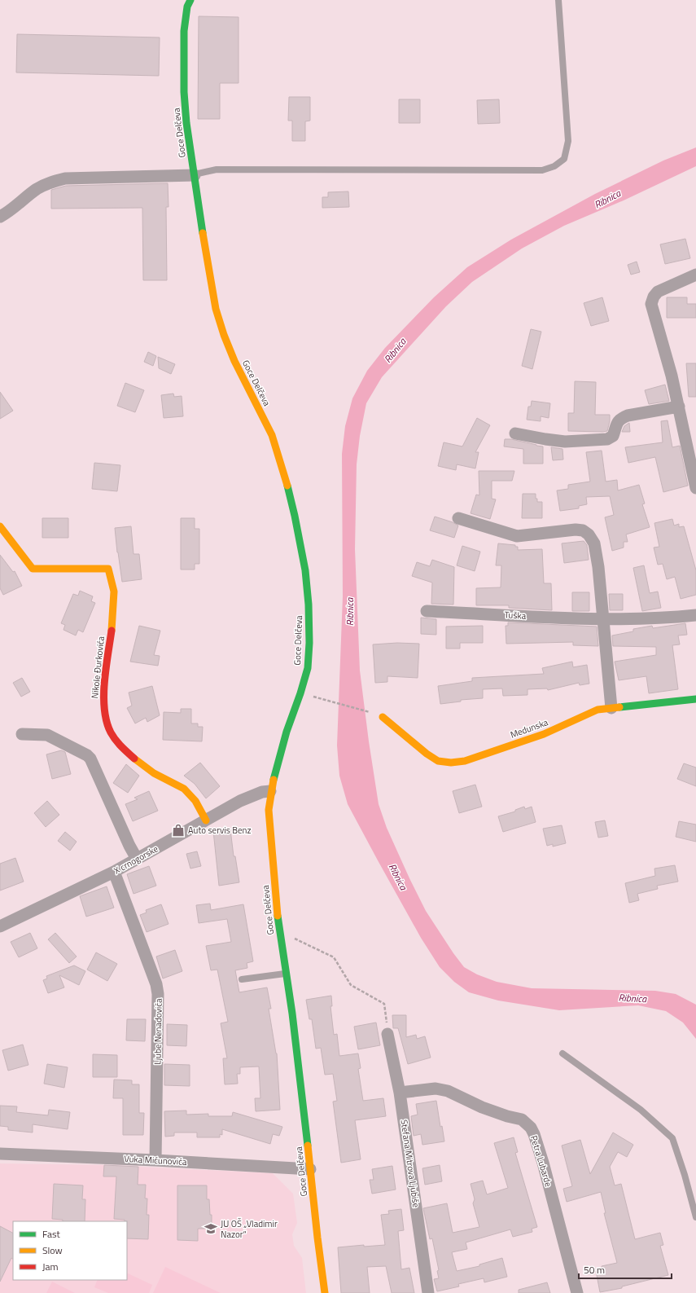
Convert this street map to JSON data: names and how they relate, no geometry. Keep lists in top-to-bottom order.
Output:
{
  "streets": {
    "street": [
      "Goce Delčeva",
      "Tuška",
      "Nikole Đurkovića",
      "Medunska",
      "X crnogorske",
      "Ljube Nenadovića",
      "Vuka Mićunovića",
      "Petra Lubarde",
      "Stefana Mitrova Ljubiše"
    ]
  },
  "crossings": [
    ["Goce Delčeva", "X crnogorske"],
    ["Goce Delčeva", "Vuka Mićunovića"],
    ["Nikole Đurkovića", "X crnogorske"],
    ["X crnogorske", "Ljube Nenadovića"],
    ["Ljube Nenadovića", "Vuka Mićunovića"],
    ["Petra Lubarde", "Stefana Mitrova Ljubiše"]
  ],
  "water": ["Ribnica"],
  "places": {
    "shop": ["Auto servis Benz"],
    "school or university": ["JU OŠ „Vladimir Nazor“"]
  },
  "legend": ["Fast", "Slow", "Jam"],
  "scale_bar": "50 m"
}
